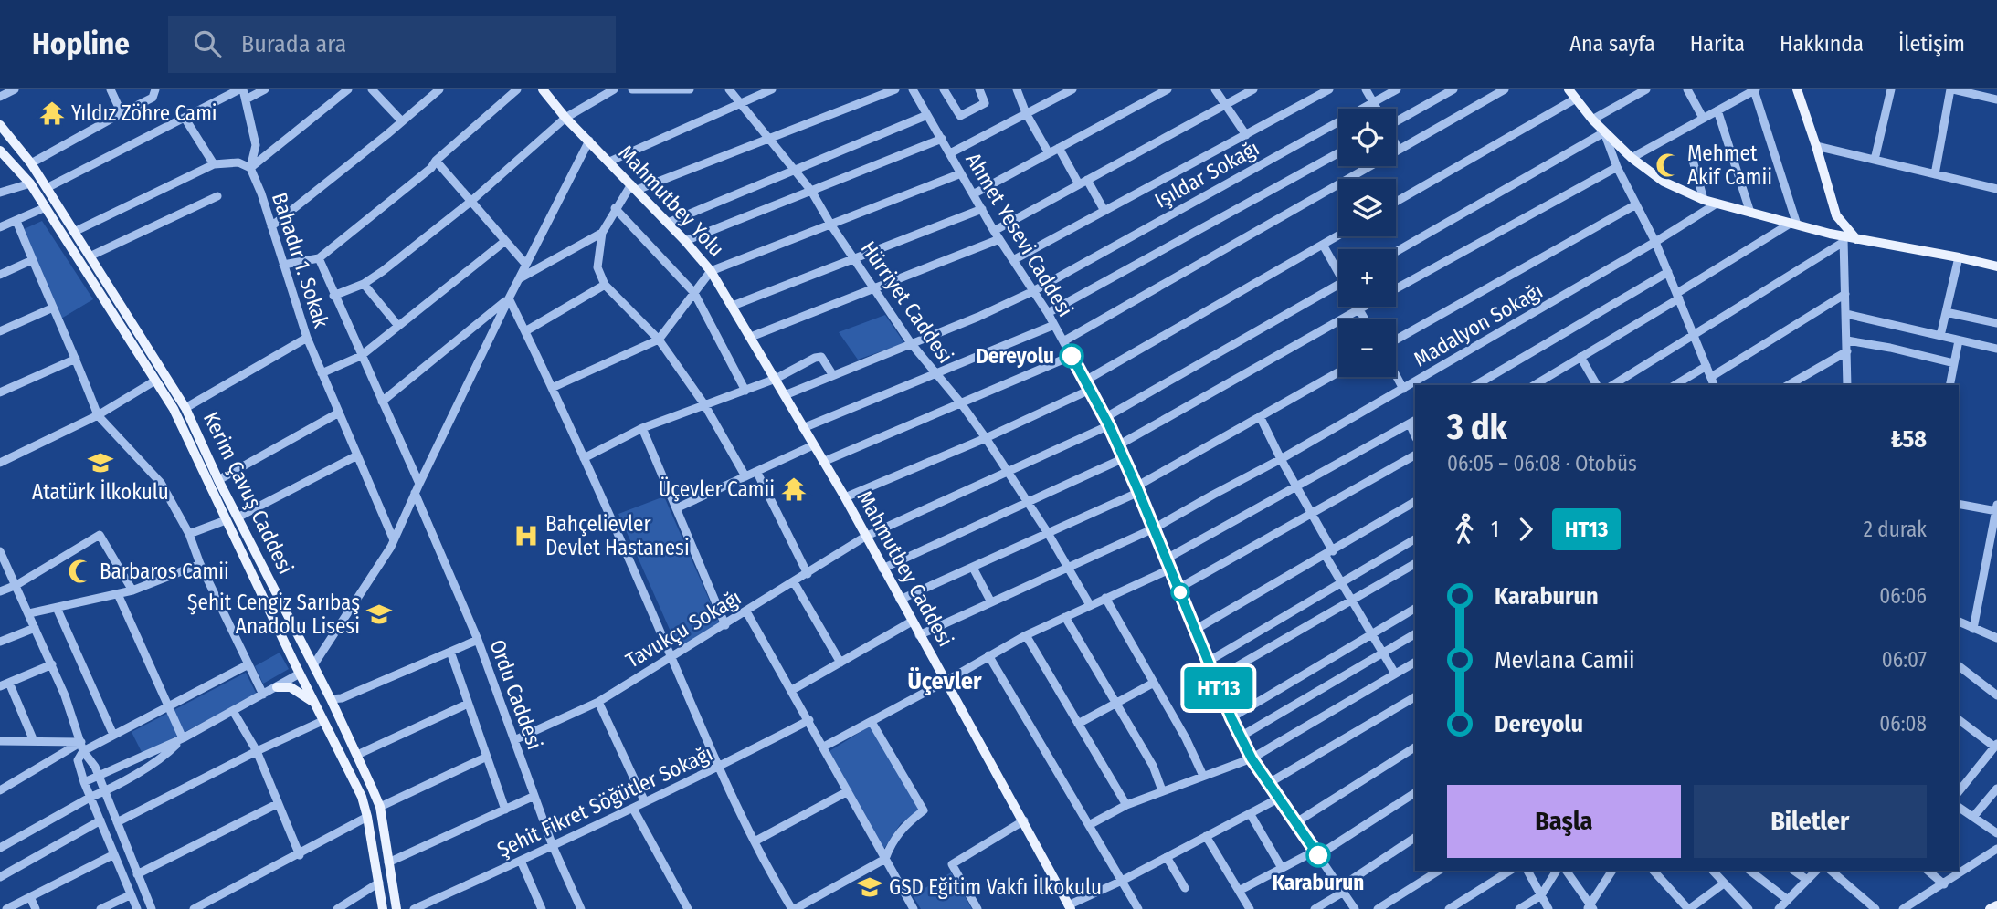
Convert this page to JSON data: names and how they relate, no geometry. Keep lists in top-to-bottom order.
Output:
{
  "streets": {
    "main road": ["Mahmutbey Yolu", "Kerim Çavuş Caddesi", "Mahmutbey Caddesi"],
    "street": [
      "Işıldar Sokağı",
      "Ahmet Yesevi Caddesi",
      "Bahadır 1. Sokak",
      "Hürriyet Caddesi",
      "Madalyon Sokağı",
      "Tavukçu Sokağı",
      "Ordu Caddesi",
      "Şehit Fikret Söğütler Sokağı"
    ]
  },
  "crossings": [
    ["Işıldar Sokağı", "Ahmet Yesevi Caddesi"],
    ["Işıldar Sokağı", "Hürriyet Caddesi"],
    ["Işıldar Sokağı", "Mahmutbey Caddesi"],
    ["Mahmutbey Yolu", "Mahmutbey Caddesi"],
    ["Ahmet Yesevi Caddesi", "Madalyon Sokağı"],
    ["Ahmet Yesevi Caddesi", "Tavukçu Sokağı"],
    ["Hürriyet Caddesi", "Madalyon Sokağı"],
    ["Hürriyet Caddesi", "Tavukçu Sokağı"],
    ["Madalyon Sokağı", "Mahmutbey Caddesi"],
    ["Mahmutbey Caddesi", "Tavukçu Sokağı"],
    ["Tavukçu Sokağı", "Ordu Caddesi"],
    ["Ordu Caddesi", "Şehit Fikret Söğütler Sokağı"]
  ],
  "districts": ["Üçevler"],
  "places": {
    "temple": ["Yıldız Zöhre Cami", "Üçevler Camii"],
    "mosque": ["Mehmet Akif Camii", "Barbaros Camii"],
    "other": ["Dereyolu", "Karaburun"],
    "school or university": ["Atatürk İlkokulu", "Şehit Cengiz Sarıbaş Anadolu Lisesi", "GSD Eğitim Vakfı İlkokulu"],
    "hospital": ["Bahçelievler Devlet Hastanesi"]
  },
  "lines": ["bus line HT13"],
  "page": {
    "header": "Hopline",
    "search": "Burada ara",
    "nav": [
      "Ana sayfa",
      "Harita",
      "Hakkında",
      "İletişim"
    ],
    "on_map": "HT13",
    "map_buttons": ["+", "−"],
    "heading": ["3 dk", "06:05 – 06:08 · Otobüs", "₺58"],
    "legs": ["1", "HT13", "2 durak"],
    "list": [
      {
        "name": "Karaburun",
        "value": "06:06"
      },
      {
        "name": "Mevlana Camii",
        "value": "06:07"
      },
      {
        "name": "Dereyolu",
        "value": "06:08"
      }
    ],
    "buttons": ["Başla", "Biletler"]
  }
}
